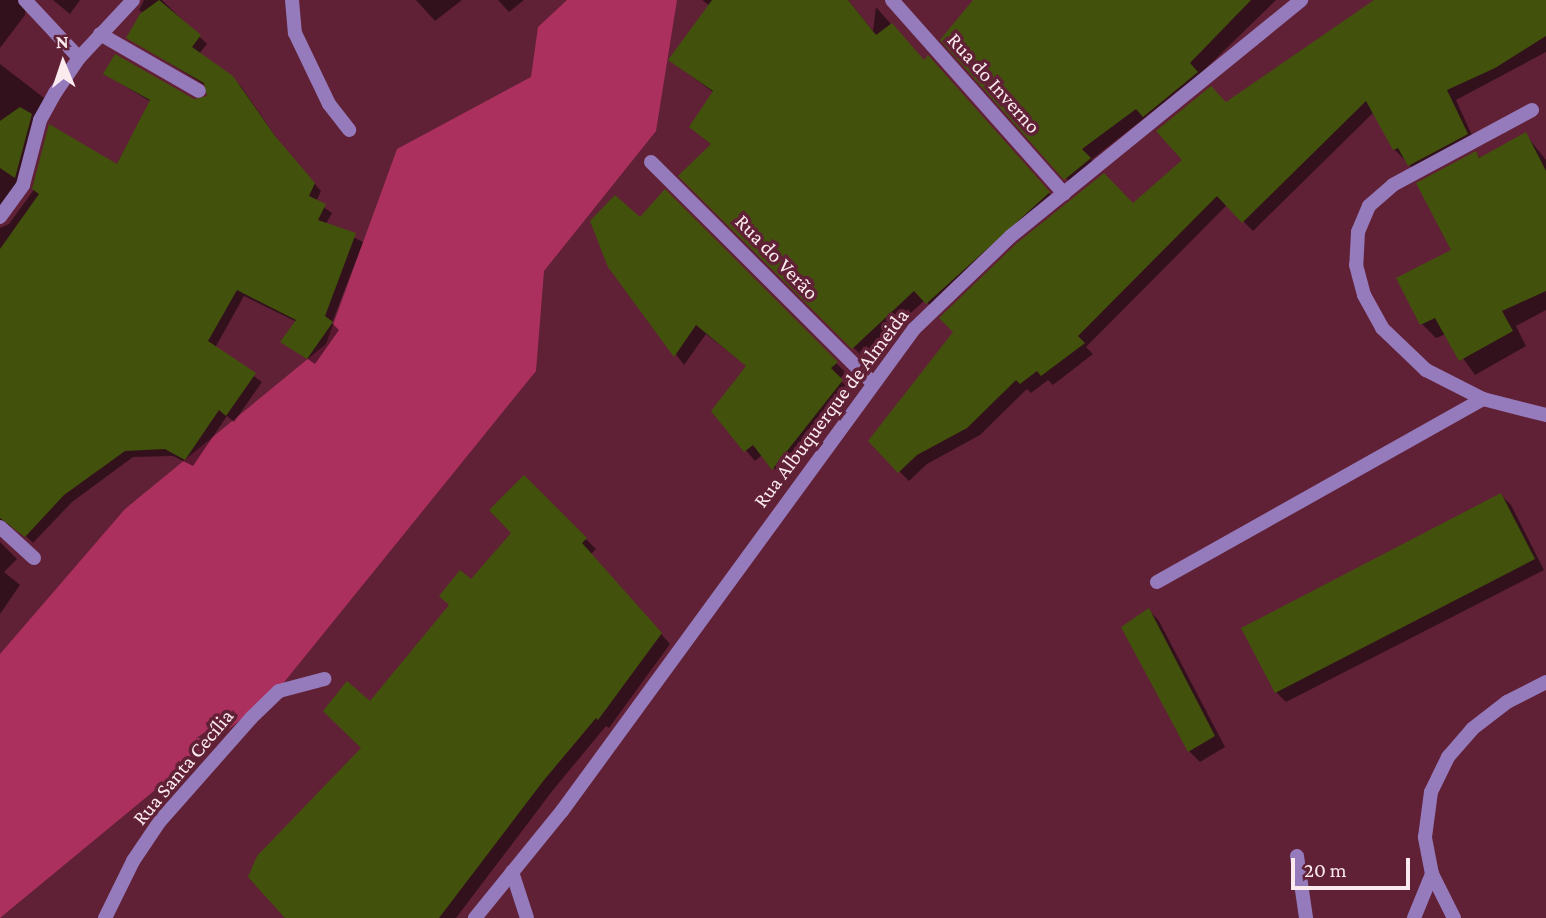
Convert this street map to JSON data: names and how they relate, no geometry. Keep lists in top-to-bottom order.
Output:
{
  "streets": {
    "street": [
      "Rua do Inverno",
      "Rua do Verão",
      "Rua Albuquerque de Almeida",
      "Rua Santa Cecília"
    ]
  },
  "crossings": [
    ["Rua do Inverno", "Rua Albuquerque de Almeida"],
    ["Rua do Verão", "Rua Albuquerque de Almeida"]
  ],
  "scale_bar": "20 m",
  "north": "top"
}
